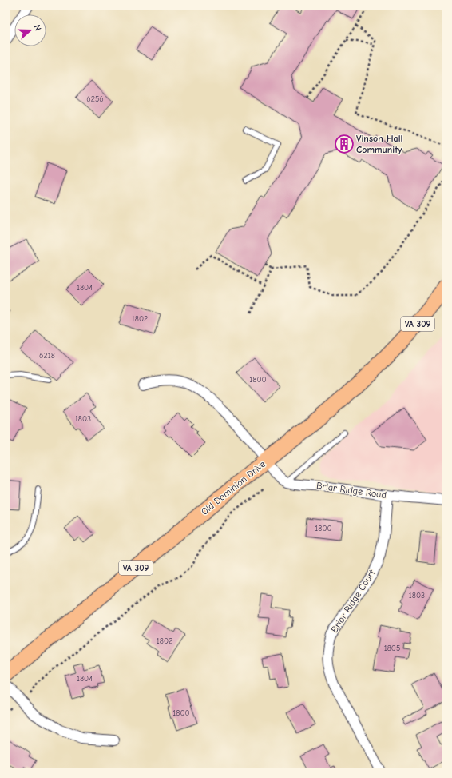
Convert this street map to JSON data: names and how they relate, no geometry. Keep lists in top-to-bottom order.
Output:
{
  "streets": {
    "main road": ["VA 309", "Old Dominion Drive"],
    "street": ["Briar Ridge Road", "Briar Ridge Court"]
  },
  "crossings": [
    ["Briar Ridge Road", "Briar Ridge Court"]
  ],
  "places": {
    "building": ["Vinson Hall Community"]
  },
  "house_numbers": [
    "6256",
    "1804",
    "1802",
    "6218",
    "1800",
    "1803",
    "1800",
    "1803",
    "1802",
    "1805",
    "1804",
    "1800"
  ],
  "north": "right"
}
